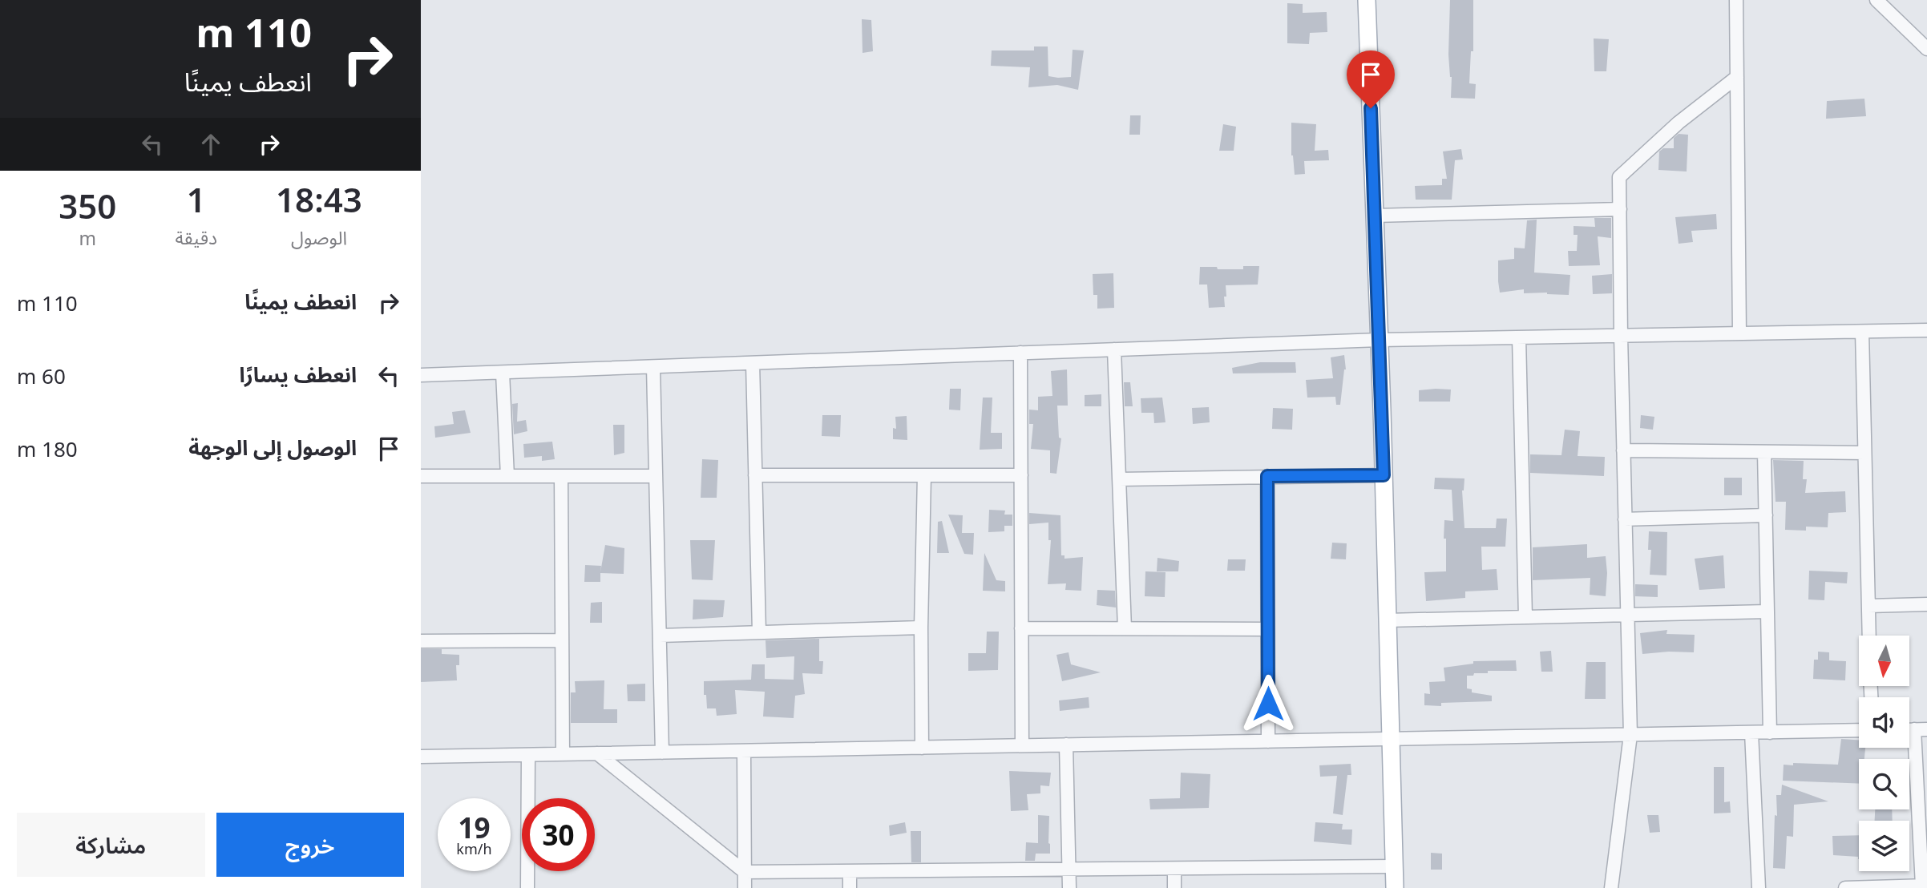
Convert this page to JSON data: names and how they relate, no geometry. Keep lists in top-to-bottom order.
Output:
{
  "north": "bottom",
  "page": {
    "turn": ["110 m", "انعطف يمينًا"],
    "eta": [
      "18:43",
      "الوصول",
      "1",
      "دقيقة",
      "350",
      "m"
    ],
    "list": [
      {
        "name": "انعطف يمينًا",
        "value": "110 m"
      },
      {
        "name": "انعطف يسارًا",
        "value": "60 m"
      },
      {
        "name": "الوصول إلى الوجهة",
        "value": "180 m"
      }
    ],
    "speed": "19 km/h",
    "limit": "30",
    "buttons": ["خروج", "مشاركة"]
  }
}
